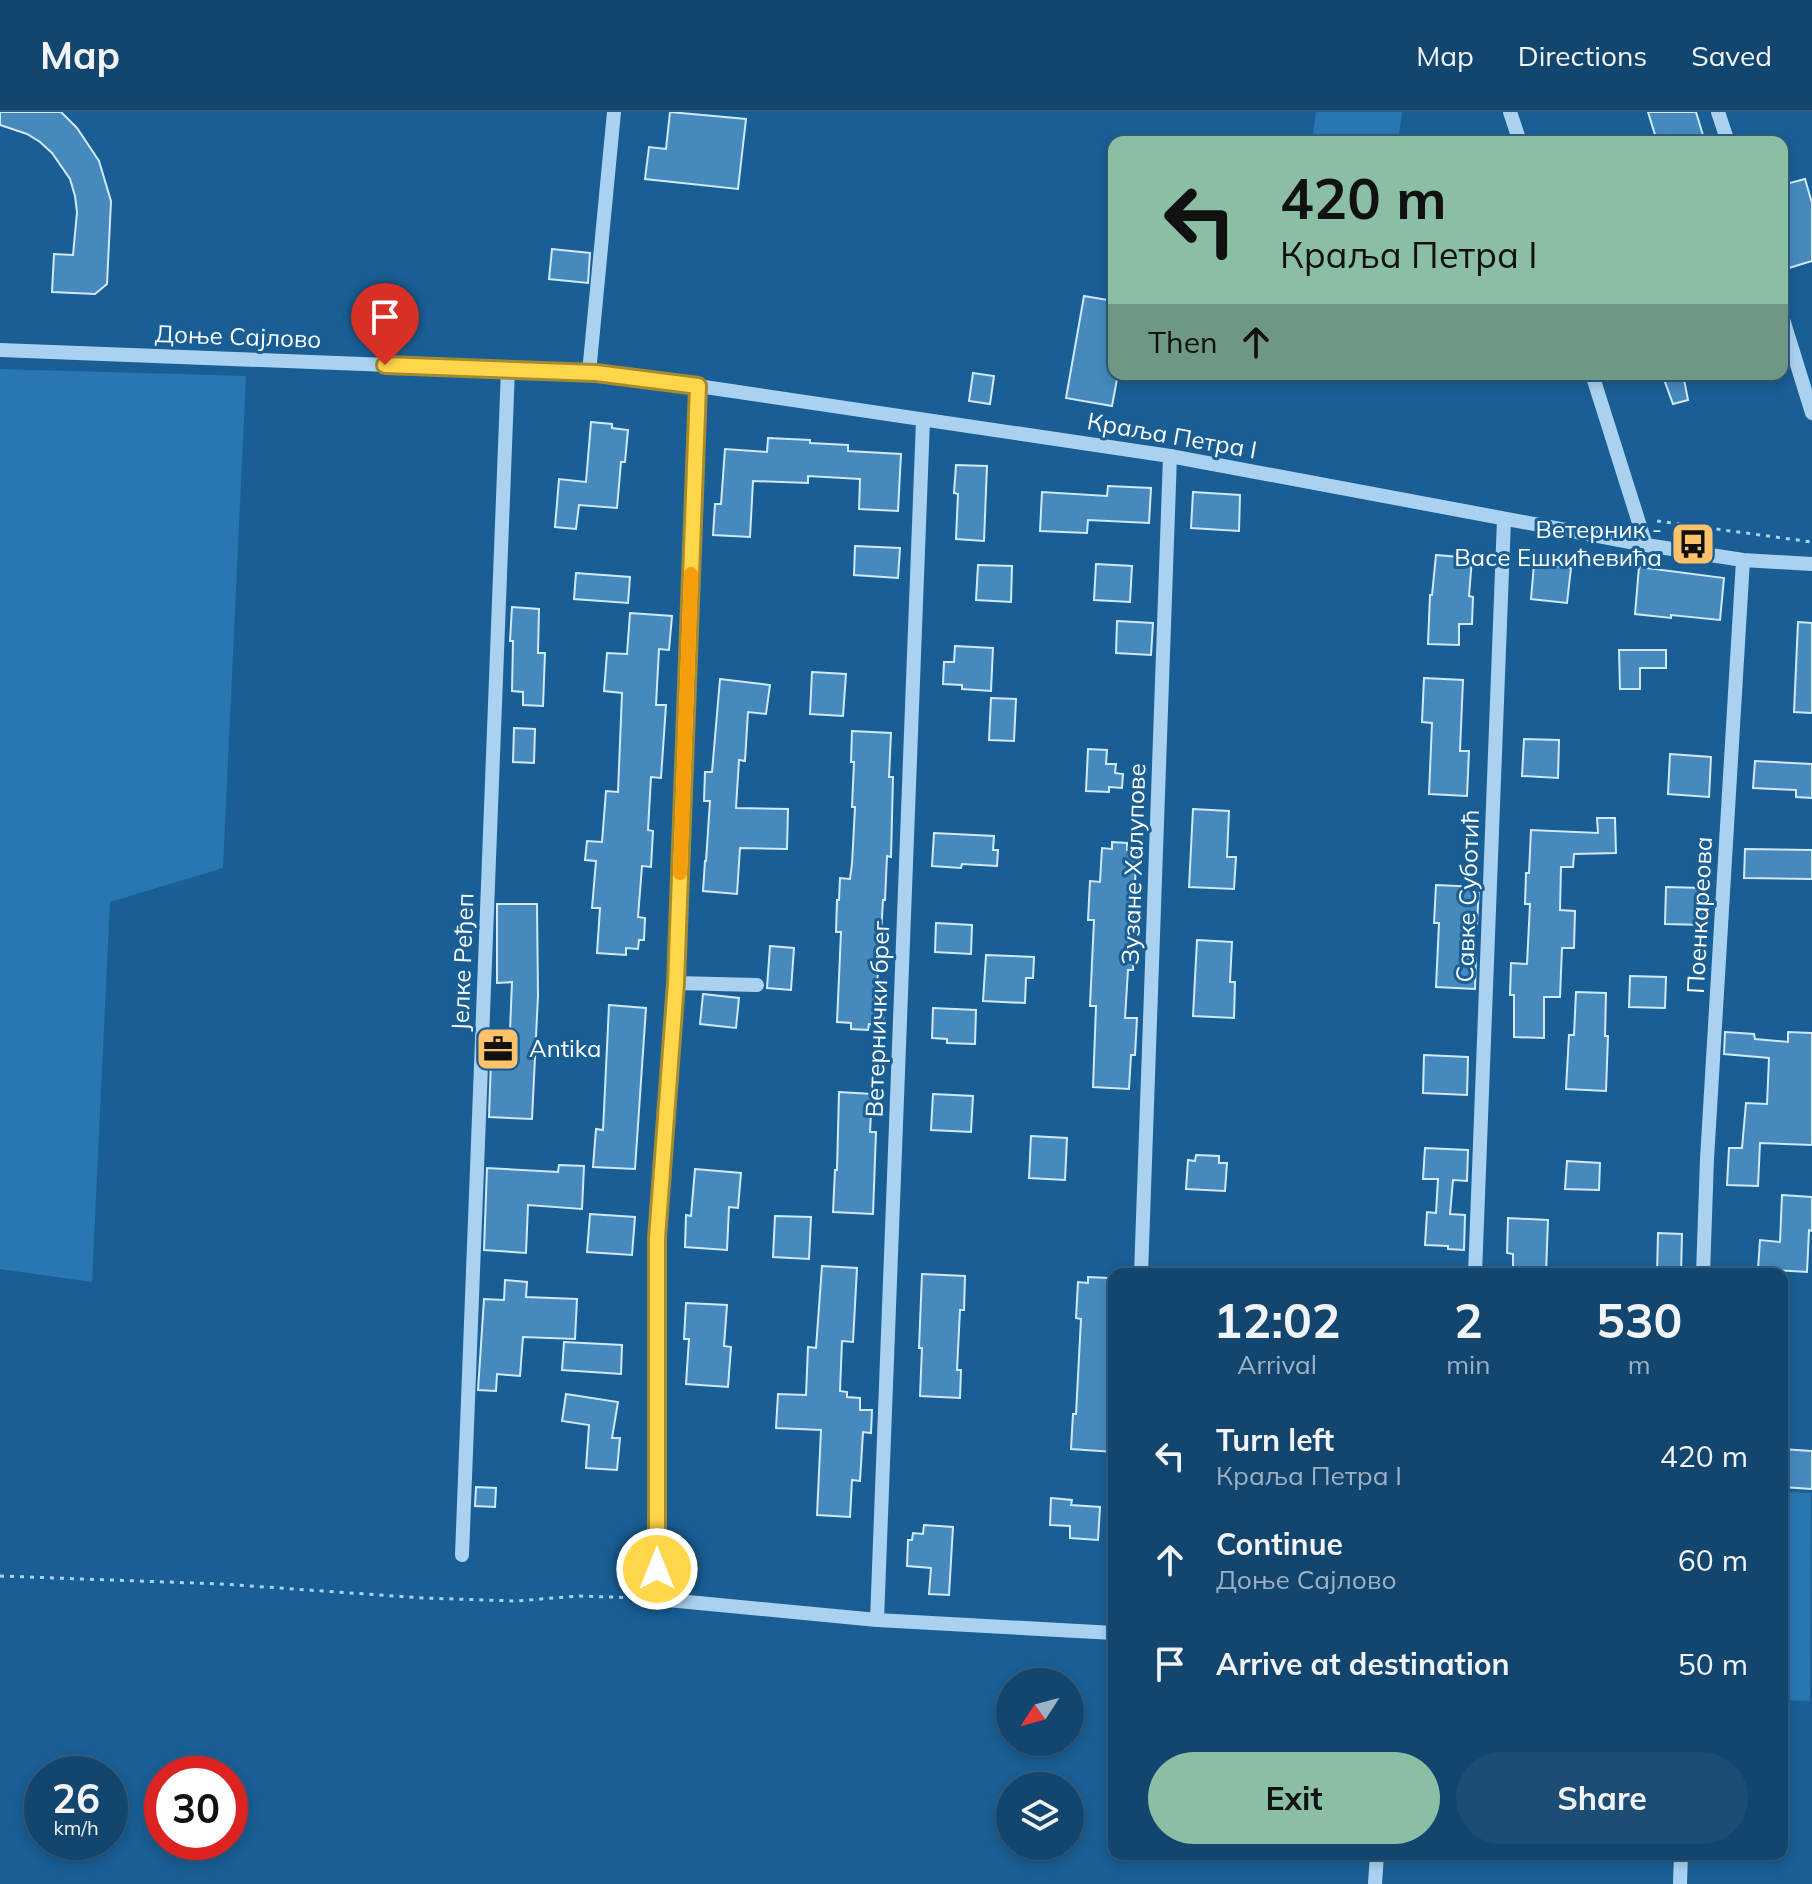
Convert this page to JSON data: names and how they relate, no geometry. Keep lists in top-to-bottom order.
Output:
{
  "streets": {
    "street": [
      "Доње Сајлово",
      "Краља Петра I",
      "Зузане Халупове",
      "Савке Суботић",
      "Поенкареова",
      "Јелке Ређеп",
      "Ветернички брег"
    ]
  },
  "crossings": [
    ["Доње Сајлово", "Краља Петра I"],
    ["Доње Сајлово", "Јелке Ређеп"],
    ["Краља Петра I", "Зузане Халупове"],
    ["Краља Петра I", "Савке Суботић"],
    ["Краља Петра I", "Поенкареова"],
    ["Краља Петра I", "Јелке Ређеп"],
    ["Краља Петра I", "Ветернички брег"]
  ],
  "places": {
    "bus stop": ["Ветерник - Васе Ешкићевића"],
    "office": ["Antika"]
  },
  "north": "bottom left",
  "page": {
    "header": "Map",
    "nav": ["Map", "Directions", "Saved"],
    "turn": ["420 m", "Краља Петра I"],
    "then": "Then",
    "eta": [
      "12:02",
      "Arrival",
      "2",
      "min",
      "530",
      "m"
    ],
    "list": [
      {
        "name": "Turn left",
        "note": "Краља Петра I",
        "value": "420 m"
      },
      {
        "name": "Continue",
        "note": "Доње Сајлово",
        "value": "60 m"
      },
      {
        "name": "Arrive at destination",
        "value": "50 m"
      }
    ],
    "buttons": ["Exit", "Share"],
    "speed": "26 km/h",
    "limit": "30"
  }
}
